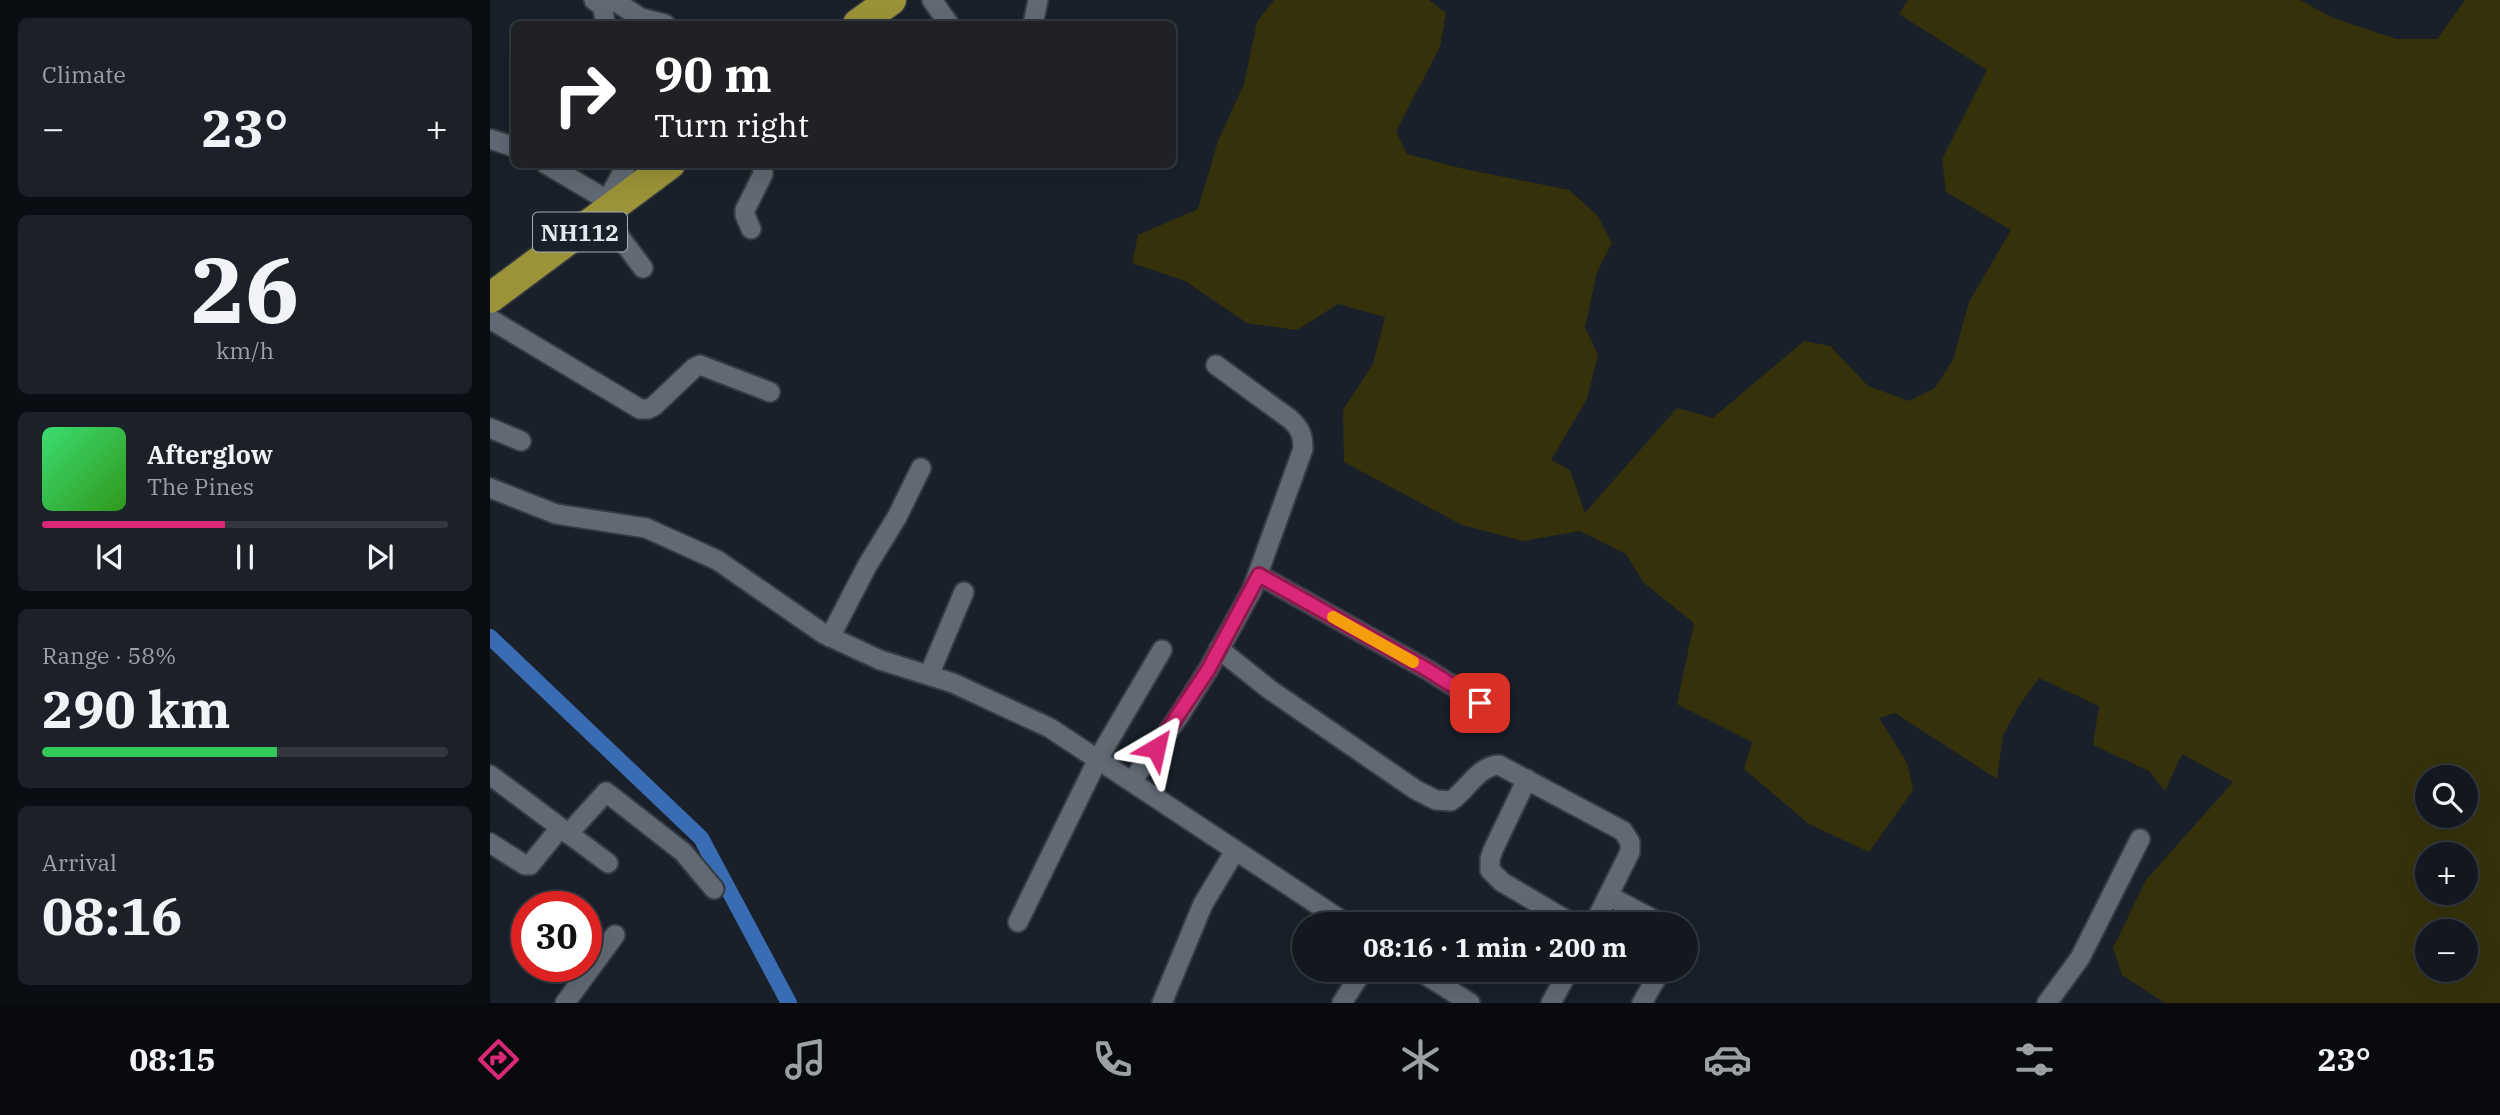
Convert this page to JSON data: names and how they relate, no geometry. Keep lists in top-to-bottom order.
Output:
{
  "streets": {
    "highway": ["NH112"]
  },
  "page": {
    "tile": [
      "Climate",
      ["26", "km/h"],
      ["Range · 58%", "290 km"],
      ["Arrival", "08:16"]
    ],
    "turn": ["90 m", "Turn right"],
    "heat": ["−", "23°", "+"],
    "song": ["Afterglow", "The Pines"],
    "map_buttons": ["+", "−"],
    "limit": "30",
    "trip": "08:16 · 1 min · 200 m",
    "tabs": ["08:15", "23°"]
  }
}
